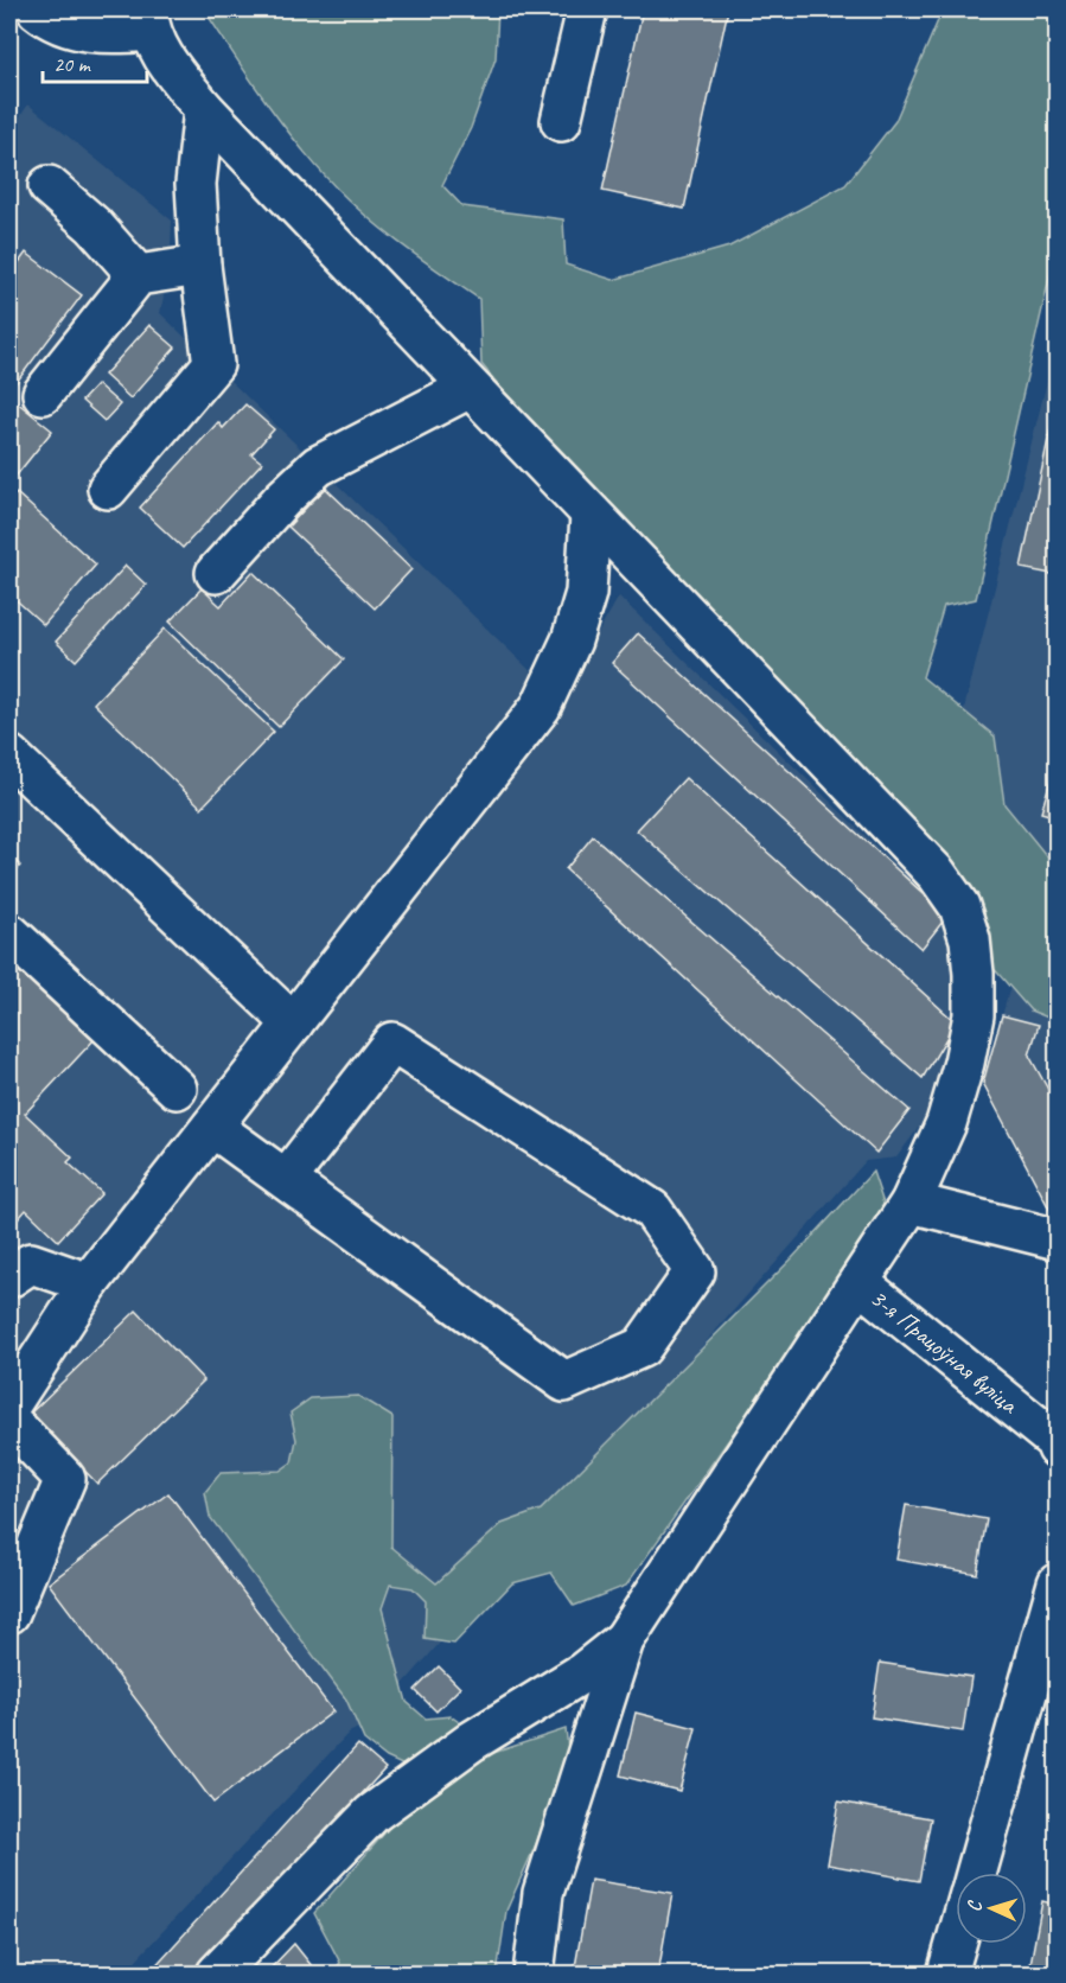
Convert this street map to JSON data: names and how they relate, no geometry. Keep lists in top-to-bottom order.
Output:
{
  "streets": {
    "street": ["3-я Працоўная вуліца"]
  },
  "scale_bar": "20 m",
  "north": "left"
}
